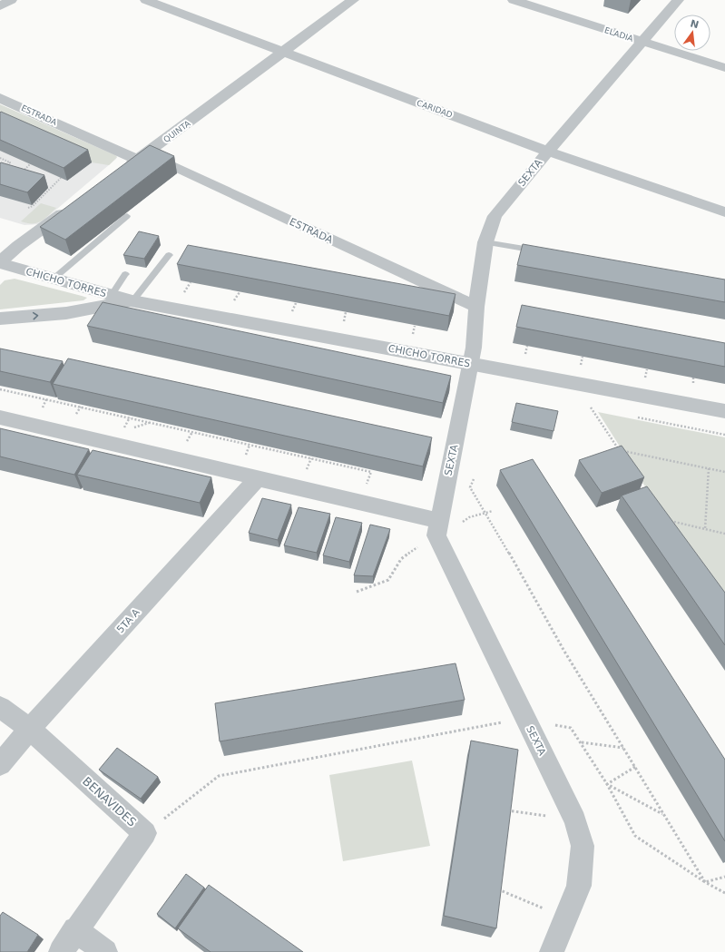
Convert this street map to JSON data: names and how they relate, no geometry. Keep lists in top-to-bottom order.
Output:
{
  "streets": {
    "street": [
      "ELADIA",
      "CARIDAD",
      "ESTRADA",
      "QUINTA",
      "SEXTA",
      "CHICHO TORRES",
      "5TA A",
      "BENAVIDES"
    ]
  },
  "crossings": [
    ["ELADIA", "SEXTA"],
    ["CARIDAD", "QUINTA"],
    ["CARIDAD", "SEXTA"],
    ["ESTRADA", "QUINTA"],
    ["ESTRADA", "SEXTA"],
    ["SEXTA", "CHICHO TORRES"],
    ["5TA A", "BENAVIDES"]
  ],
  "north": "top"
}
